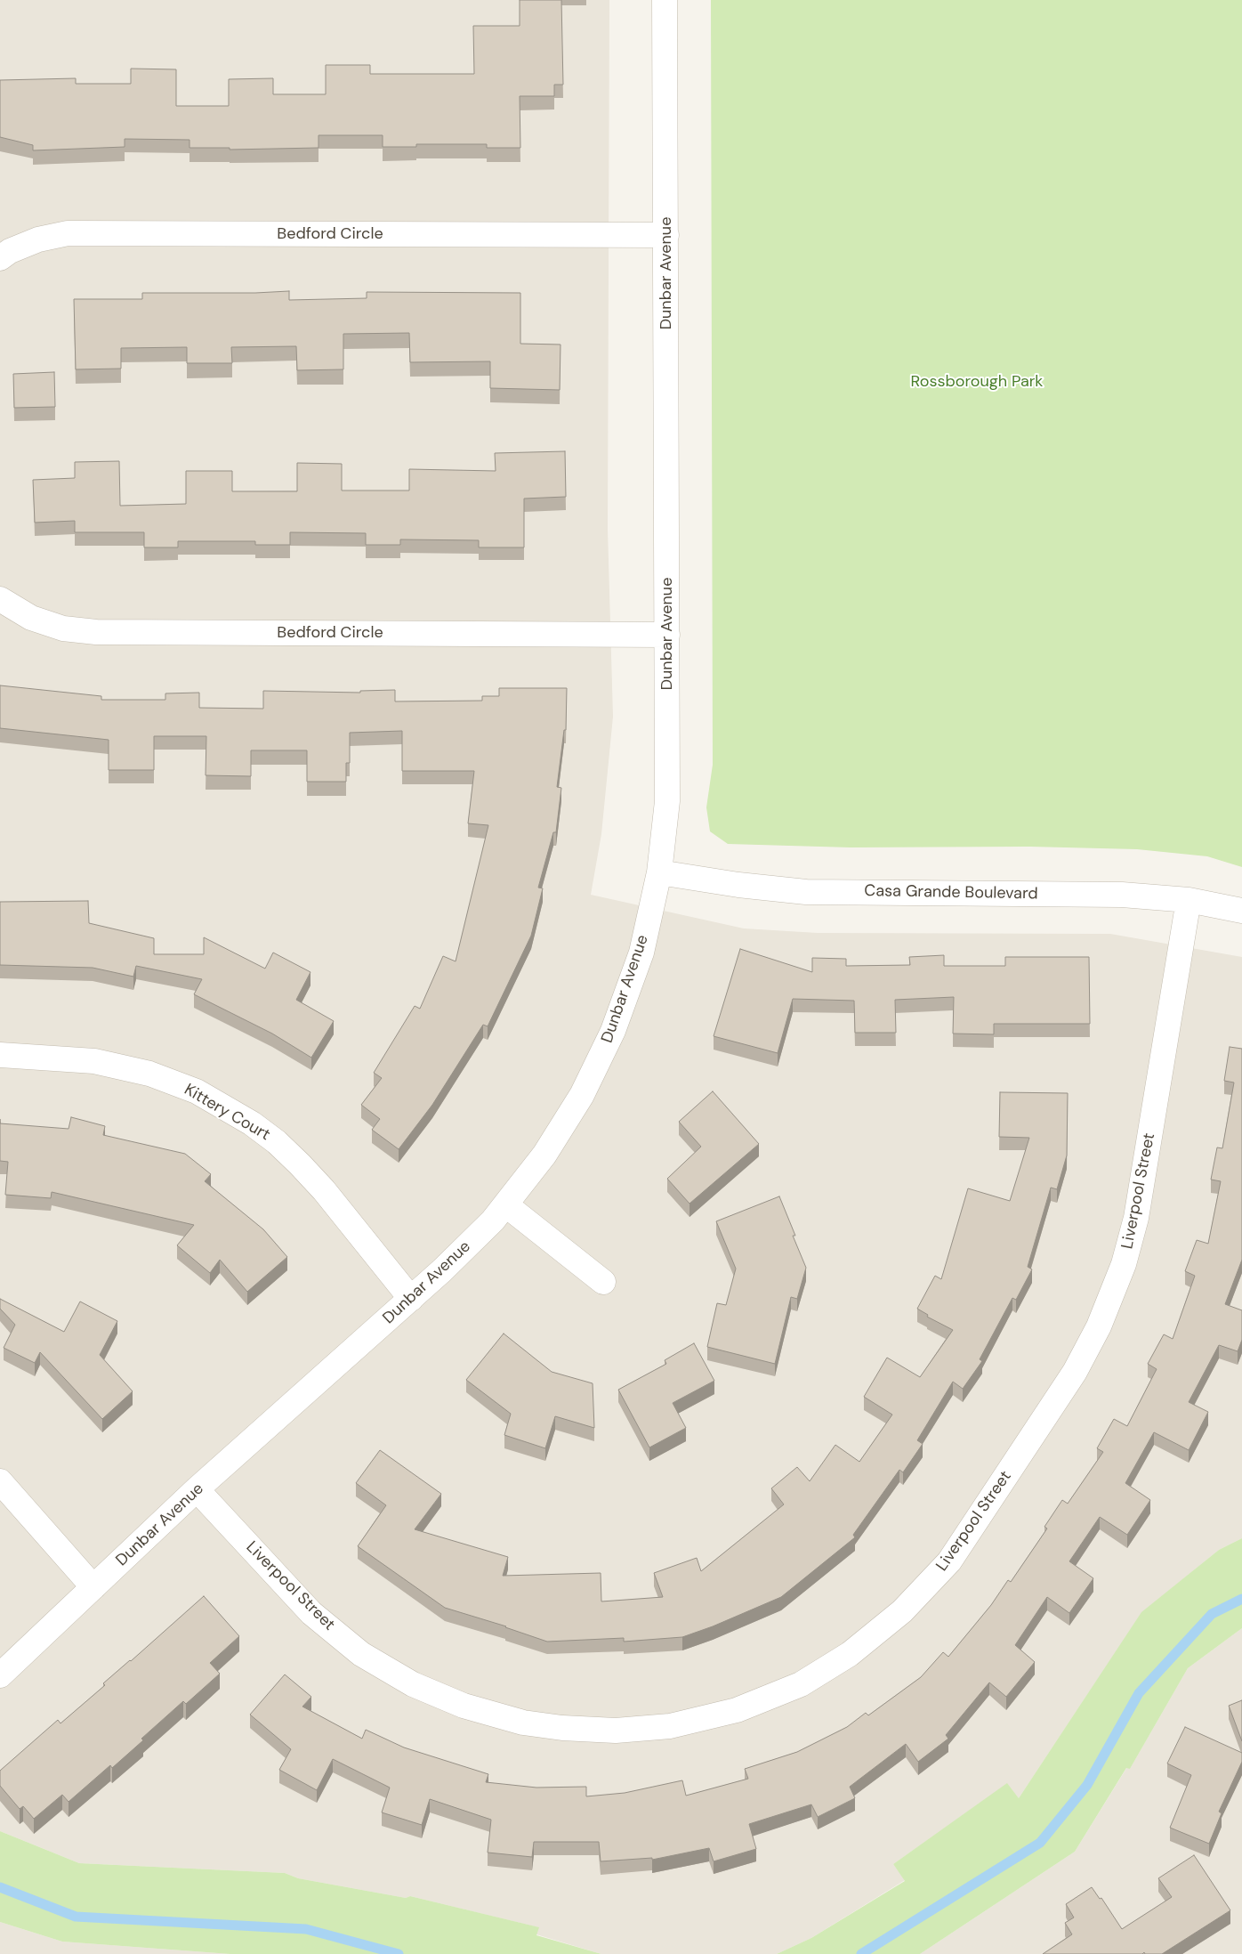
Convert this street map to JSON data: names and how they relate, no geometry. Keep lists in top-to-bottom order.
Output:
{
  "streets": {
    "street": [
      "Bedford Circle",
      "Dunbar Avenue",
      "Casa Grande Boulevard",
      "Kittery Court",
      "Liverpool Street"
    ]
  },
  "crossings": [
    ["Bedford Circle", "Dunbar Avenue"],
    ["Dunbar Avenue", "Casa Grande Boulevard"],
    ["Dunbar Avenue", "Kittery Court"],
    ["Dunbar Avenue", "Liverpool Street"],
    ["Casa Grande Boulevard", "Liverpool Street"]
  ],
  "parks": ["Rossborough Park"]
}
